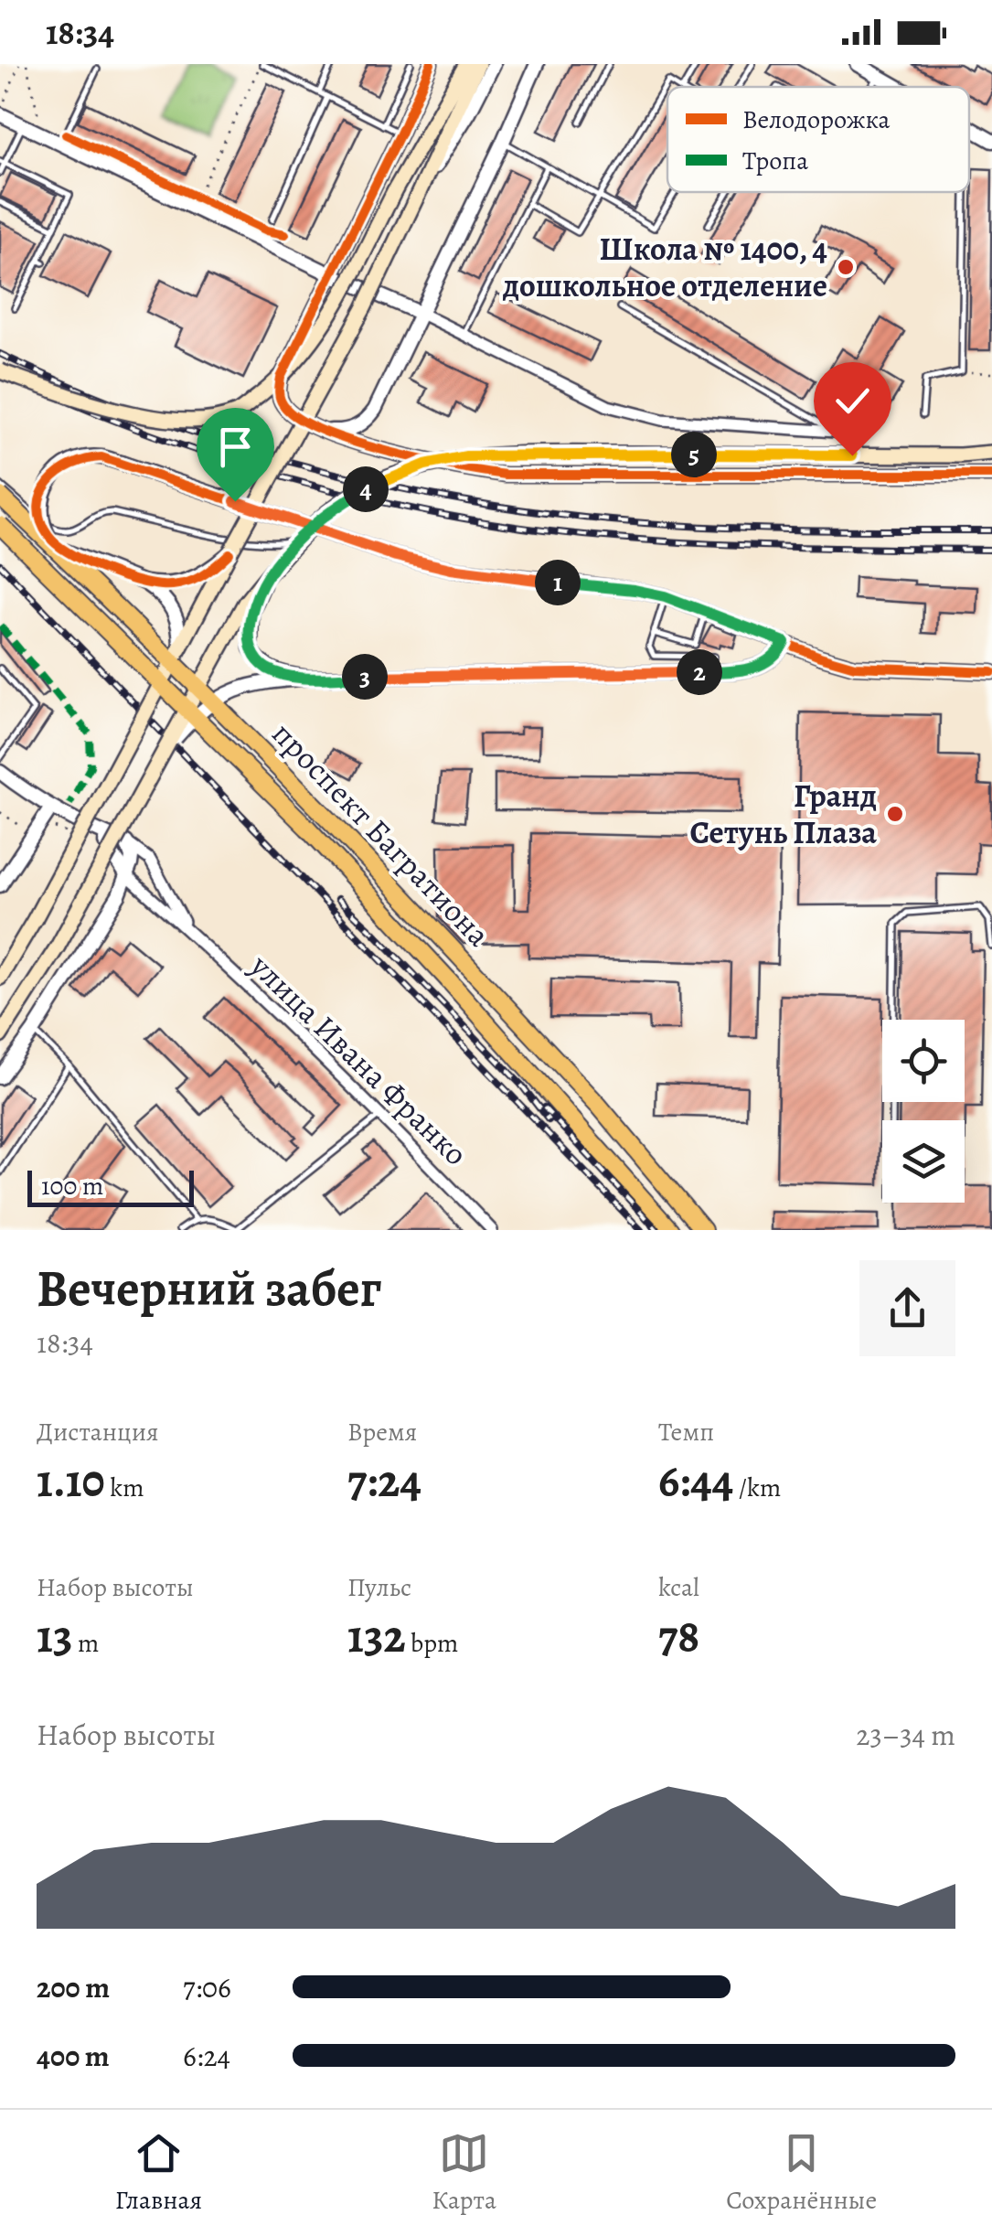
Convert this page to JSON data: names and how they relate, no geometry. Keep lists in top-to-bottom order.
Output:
{
  "streets": {
    "main road": ["проспект Багратиона"],
    "street": ["улица Ивана Франко"]
  },
  "places": ["Школа № 1400, 4 дошкольное отделение", "Гранд Сетунь Плаза"],
  "legend": ["Велодорожка", "Тропа"],
  "scale_bar": "100 m",
  "page": {
    "status": "18:34",
    "pins": [
      "5",
      "4",
      "1",
      "2",
      "3"
    ],
    "scale": "100 m",
    "heading": ["Вечерний забег", "18:34"],
    "stats": [
      ["Дистанция", "1.10 km"],
      ["Время", "7:24"],
      ["Темп", "6:44 /km"],
      ["Набор высоты", "13 m"],
      ["Пульс", "132 bpm"],
      ["kcal", "78"]
    ],
    "chart": ["Набор высоты", "23–34 m"],
    "list": [
      {
        "name": "200 m",
        "note": "7:06"
      },
      {
        "name": "400 m",
        "note": "6:24"
      }
    ],
    "tabs": ["Главная", "Карта", "Сохранённые"]
  }
}
